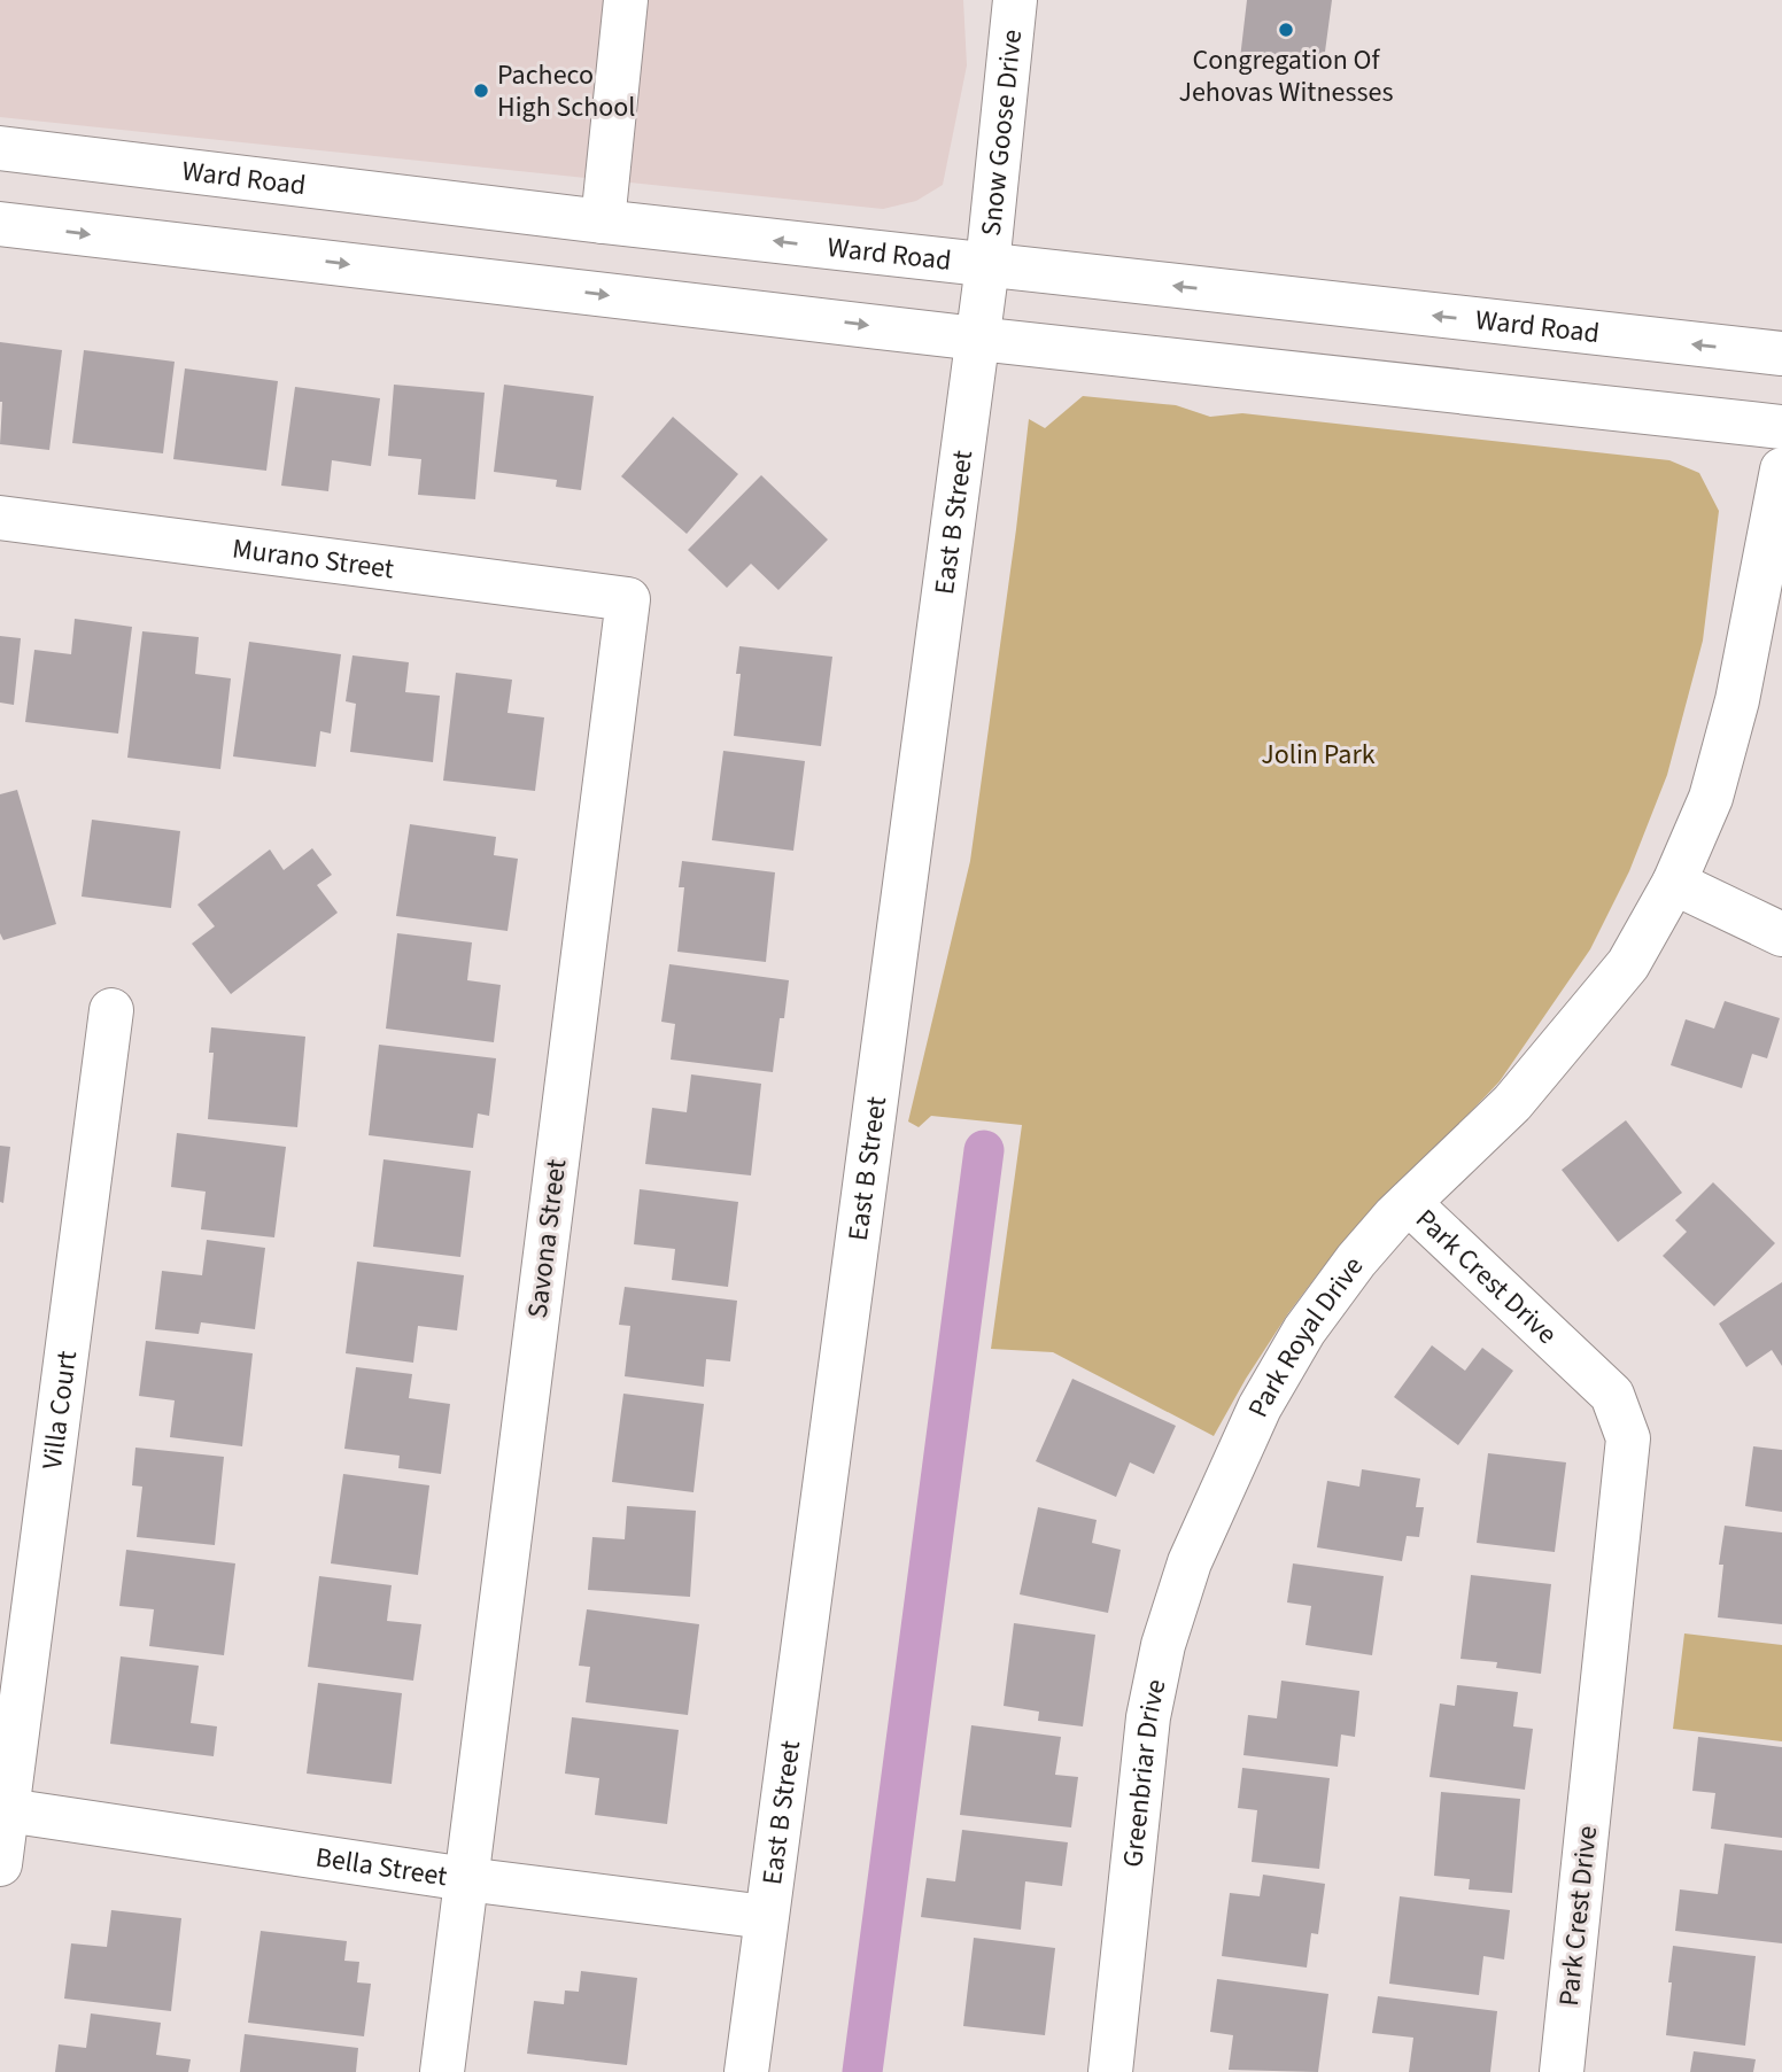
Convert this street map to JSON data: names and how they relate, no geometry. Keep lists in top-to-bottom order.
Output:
{
  "streets": {
    "street": [
      "Snow Goose Drive",
      "Ward Road",
      "East B Street",
      "Murano Street",
      "Savona Street",
      "Park Crest Drive",
      "Park Royal Drive",
      "Villa Court",
      "Greenbriar Drive",
      "Bella Street"
    ]
  },
  "crossings": [
    ["Snow Goose Drive", "Ward Road"],
    ["Snow Goose Drive", "East B Street"],
    ["Ward Road", "East B Street"],
    ["East B Street", "Bella Street"],
    ["Murano Street", "Savona Street"],
    ["Savona Street", "Bella Street"],
    ["Park Crest Drive", "Park Royal Drive"],
    ["Park Royal Drive", "Greenbriar Drive"],
    ["Villa Court", "Bella Street"]
  ],
  "parks": ["Jolin Park"],
  "places": ["Congregation Of Jehovas Witnesses", "Pacheco High School"]
}
